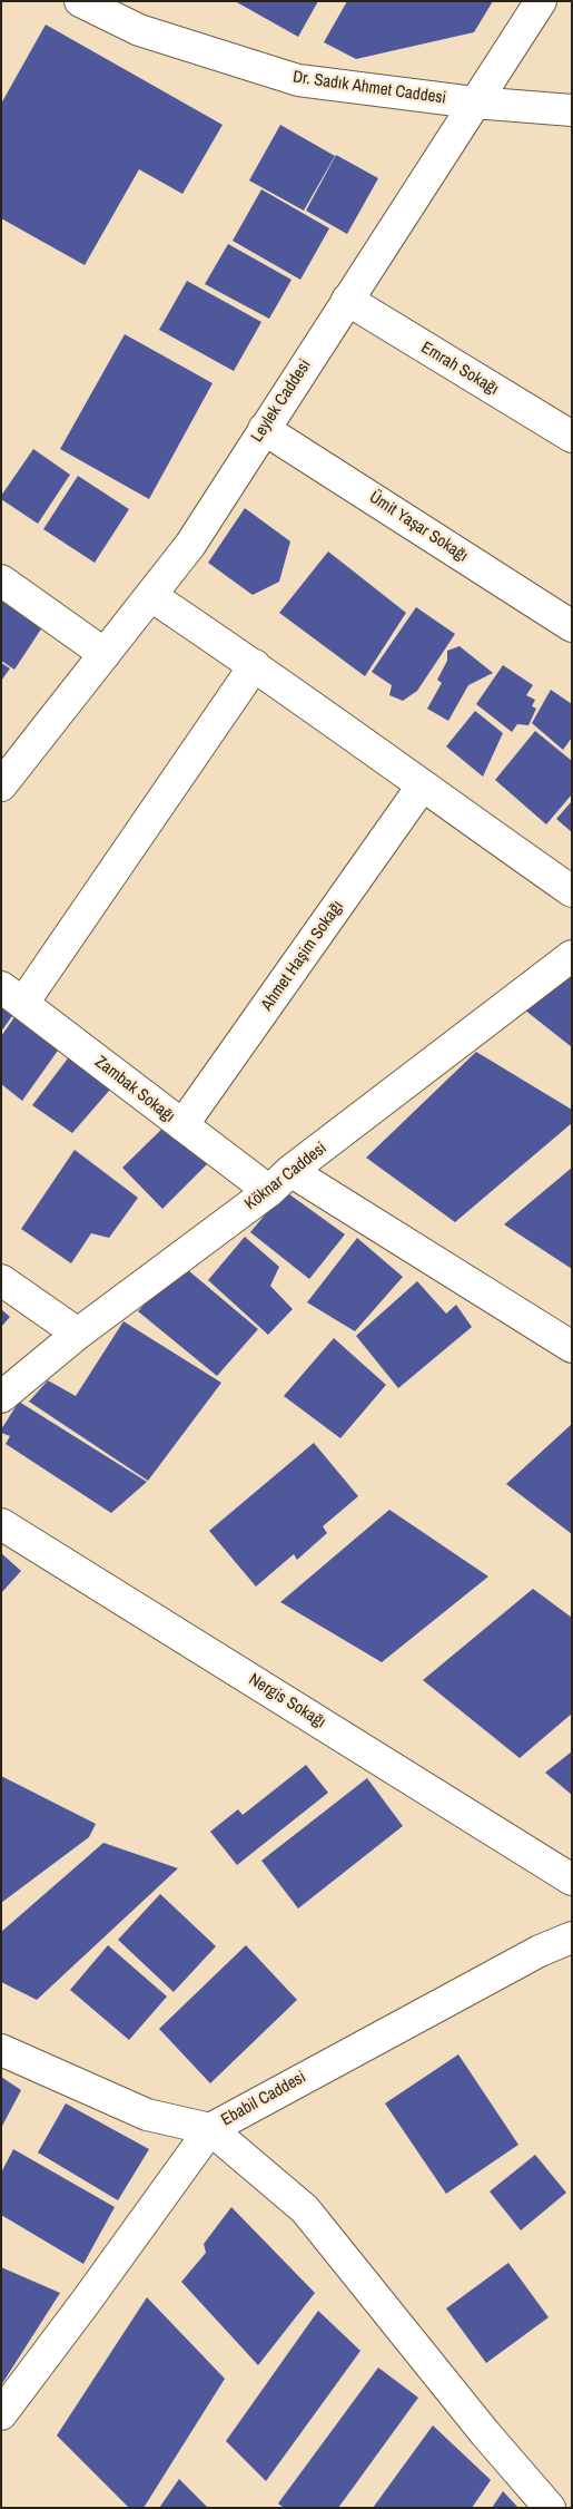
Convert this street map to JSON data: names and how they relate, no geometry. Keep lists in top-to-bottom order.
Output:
{
  "streets": {
    "street": [
      "Dr. Sadık Ahmet Caddesi",
      "Emrah Sokağı",
      "Leylek Caddesi",
      "Ümit Yaşar Sokağı",
      "Ahmet Haşim Sokağı",
      "Zambak Sokağı",
      "Köknar Caddesi",
      "Nergis Sokağı",
      "Ebabil Caddesi"
    ]
  },
  "crossings": [
    ["Dr. Sadık Ahmet Caddesi", "Leylek Caddesi"],
    ["Emrah Sokağı", "Leylek Caddesi"],
    ["Leylek Caddesi", "Ümit Yaşar Sokağı"],
    ["Ahmet Haşim Sokağı", "Zambak Sokağı"],
    ["Zambak Sokağı", "Köknar Caddesi"]
  ]
}
